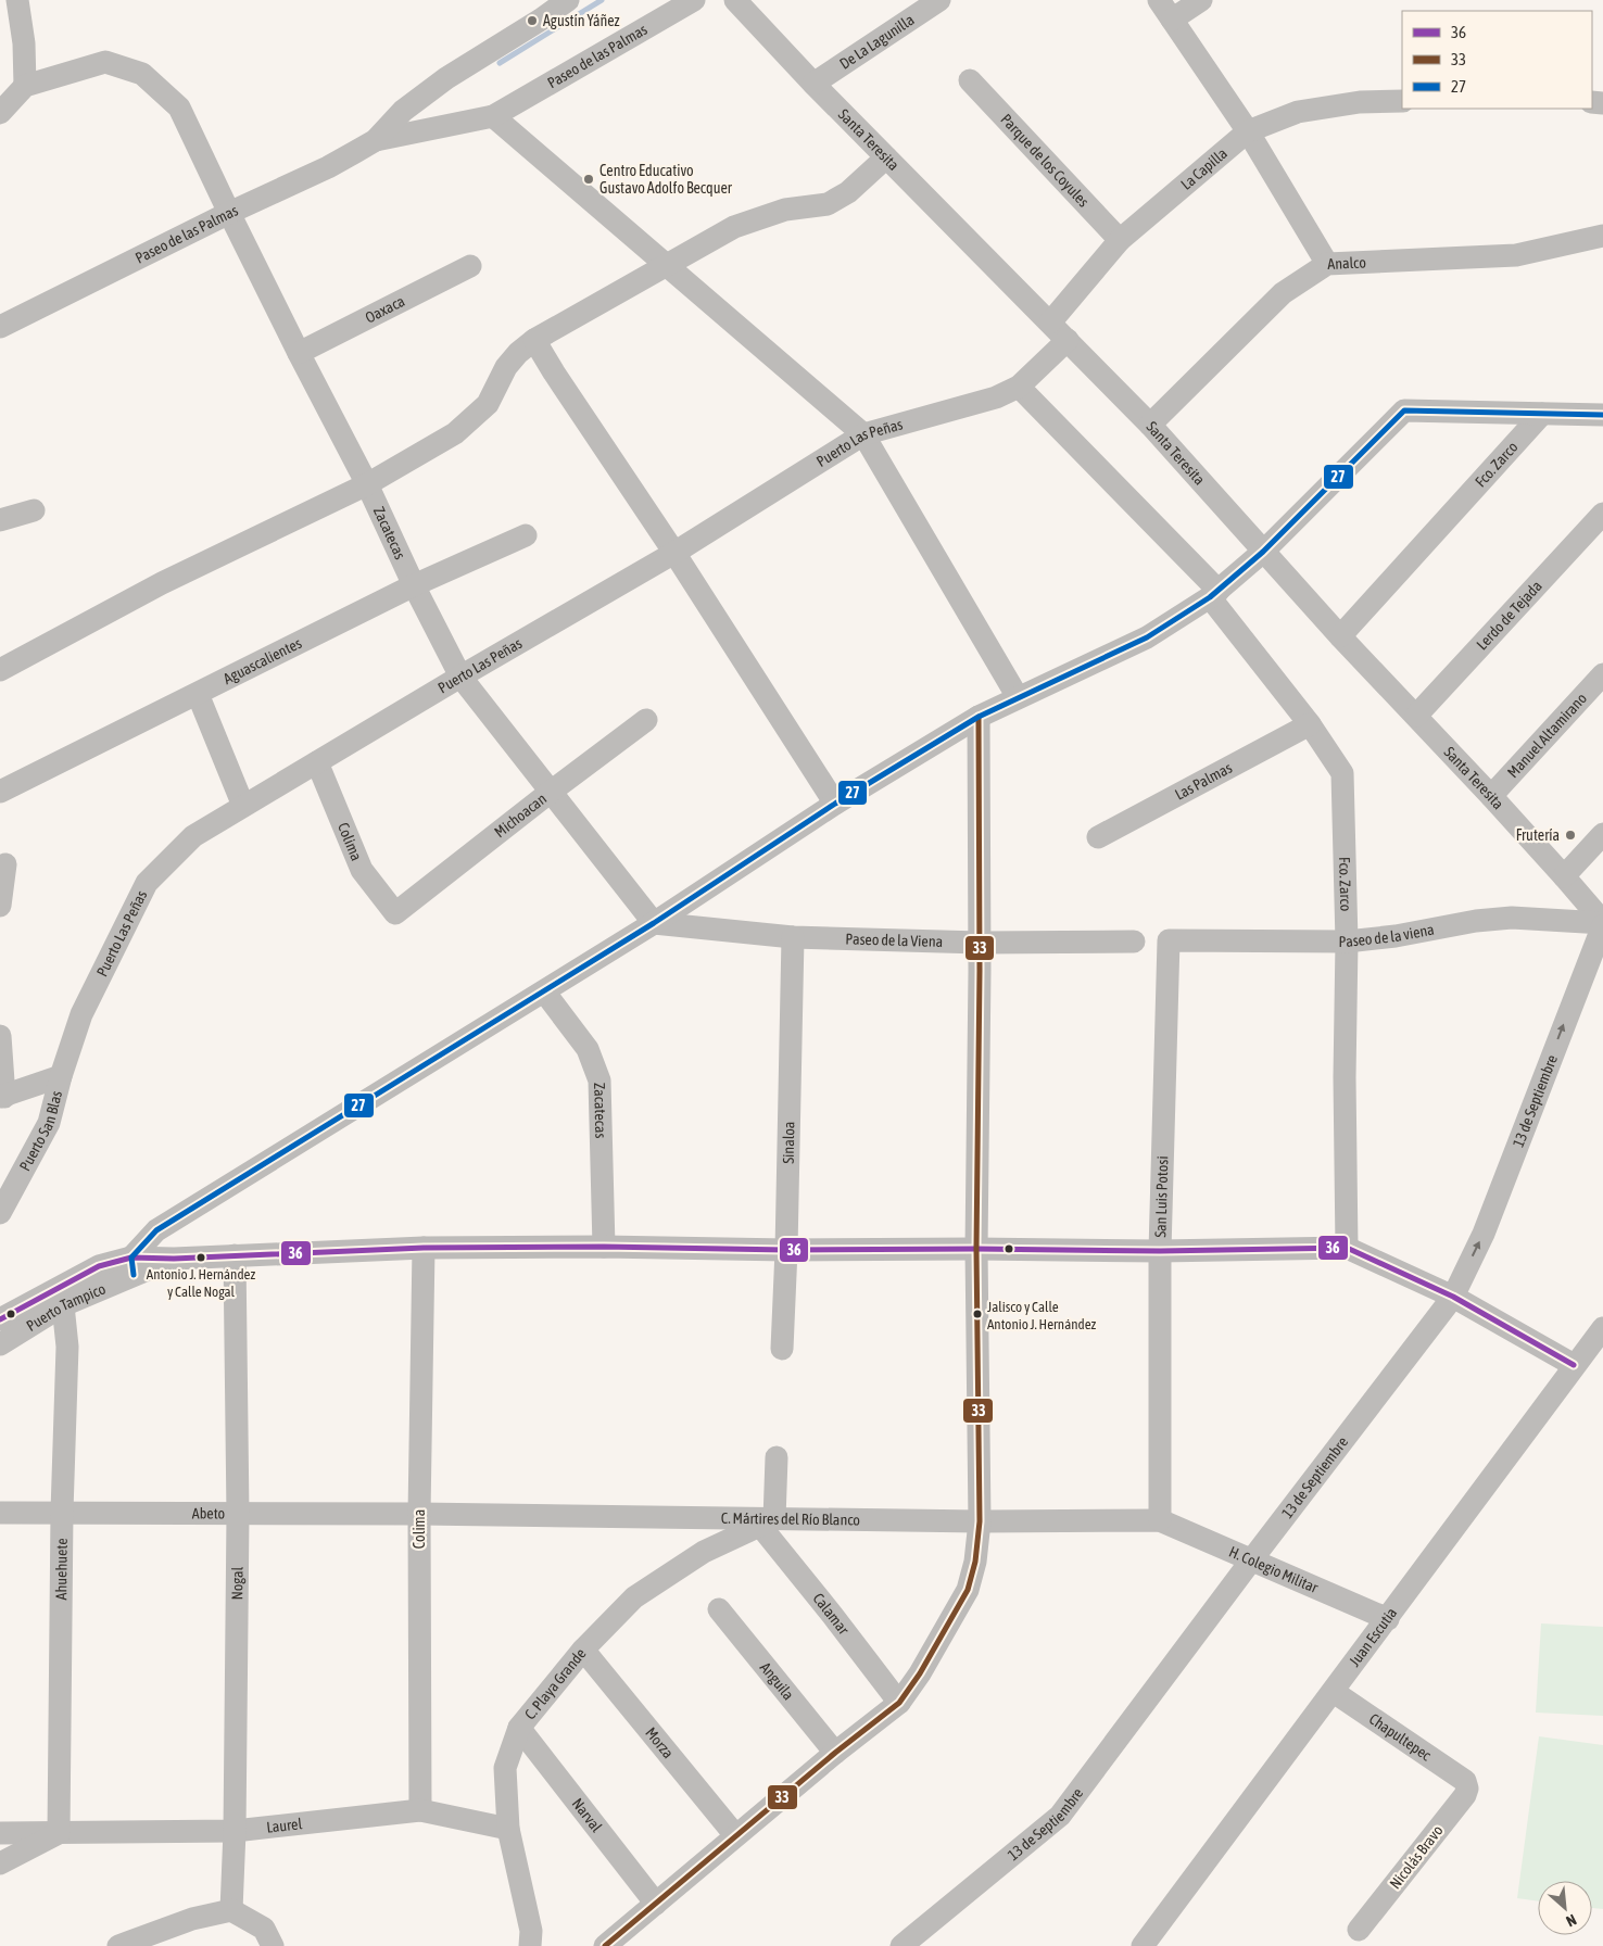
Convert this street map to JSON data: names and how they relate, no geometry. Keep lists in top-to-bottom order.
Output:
{
  "streets": {
    "street": [
      "De La Lagunilla",
      "Paseo de las Palmas",
      "Santa Teresita",
      "Parque de los Coyules",
      "La Capilla",
      "Analco",
      "Oaxaca",
      "Puerto Las Peñas",
      "Fco. Zarco",
      "Zacatecas",
      "Lerdo de Tejada",
      "Aguascalientes",
      "Manuel Altamirano",
      "Las Palmas",
      "Michoacan",
      "Colima",
      "Paseo de la viena",
      "Paseo de la Viena",
      "13 de Septiembre",
      "Puerto San Blas",
      "Sinaloa",
      "San Luis Potosi",
      "Puerto Tampico",
      "Abeto",
      "C. Mártires del Río Blanco",
      "Ahuehuete",
      "H. Colegio Militar",
      "Nogal",
      "Calamar",
      "Juan Escutia",
      "Anguila",
      "C. Playa Grande",
      "Chapultepec",
      "Morza",
      "Narval",
      "Laurel",
      "Nicolás Bravo"
    ]
  },
  "crossings": [
    ["De La Lagunilla", "Santa Teresita"],
    ["Paseo de las Palmas", "Zacatecas"],
    ["Santa Teresita", "La Capilla"],
    ["Santa Teresita", "Analco"],
    ["Santa Teresita", "Puerto Las Peñas"],
    ["Santa Teresita", "Fco. Zarco"],
    ["Santa Teresita", "Lerdo de Tejada"],
    ["Santa Teresita", "Manuel Altamirano"],
    ["Santa Teresita", "Paseo de la viena"],
    ["Santa Teresita", "13 de Septiembre"],
    ["Parque de los Coyules", "La Capilla"],
    ["Oaxaca", "Zacatecas"],
    ["Puerto Las Peñas", "Fco. Zarco"],
    ["Puerto Las Peñas", "Zacatecas"],
    ["Puerto Las Peñas", "Colima"],
    ["Puerto Las Peñas", "Puerto San Blas"],
    ["Fco. Zarco", "Las Palmas"],
    ["Fco. Zarco", "Paseo de la viena"],
    ["Zacatecas", "Aguascalientes"],
    ["Zacatecas", "Michoacan"],
    ["Zacatecas", "Paseo de la Viena"],
    ["Michoacan", "Colima"],
    ["Colima", "Abeto"],
    ["Colima", "C. Mártires del Río Blanco"],
    ["Colima", "Laurel"],
    ["Paseo de la viena", "13 de Septiembre"],
    ["Paseo de la viena", "San Luis Potosi"],
    ["Paseo de la Viena", "Sinaloa"],
    ["13 de Septiembre", "H. Colegio Militar"],
    ["San Luis Potosi", "C. Mártires del Río Blanco"],
    ["San Luis Potosi", "H. Colegio Militar"],
    ["Puerto Tampico", "Ahuehuete"],
    ["Abeto", "C. Mártires del Río Blanco"],
    ["Abeto", "Ahuehuete"],
    ["Abeto", "Nogal"],
    ["C. Mártires del Río Blanco", "H. Colegio Militar"],
    ["C. Mártires del Río Blanco", "Calamar"],
    ["C. Mártires del Río Blanco", "C. Playa Grande"],
    ["Ahuehuete", "Laurel"],
    ["H. Colegio Militar", "Juan Escutia"],
    ["Nogal", "Laurel"],
    ["Calamar", "C. Playa Grande"],
    ["Juan Escutia", "Chapultepec"],
    ["C. Playa Grande", "Morza"],
    ["C. Playa Grande", "Narval"],
    ["C. Playa Grande", "Laurel"],
    ["Chapultepec", "Nicolás Bravo"]
  ],
  "places": [
    "Agustín Yáñez",
    "Centro Educativo Gustavo Adolfo Becquer",
    "Frutería",
    "Antonio J. Hernández y Calle Nogal",
    "Jalisco y Calle Antonio J. Hernández"
  ],
  "lines": ["transit line 27", "transit line 33", "transit line 36"],
  "legend": ["36", "33", "27"],
  "north": "bottom right"
}
